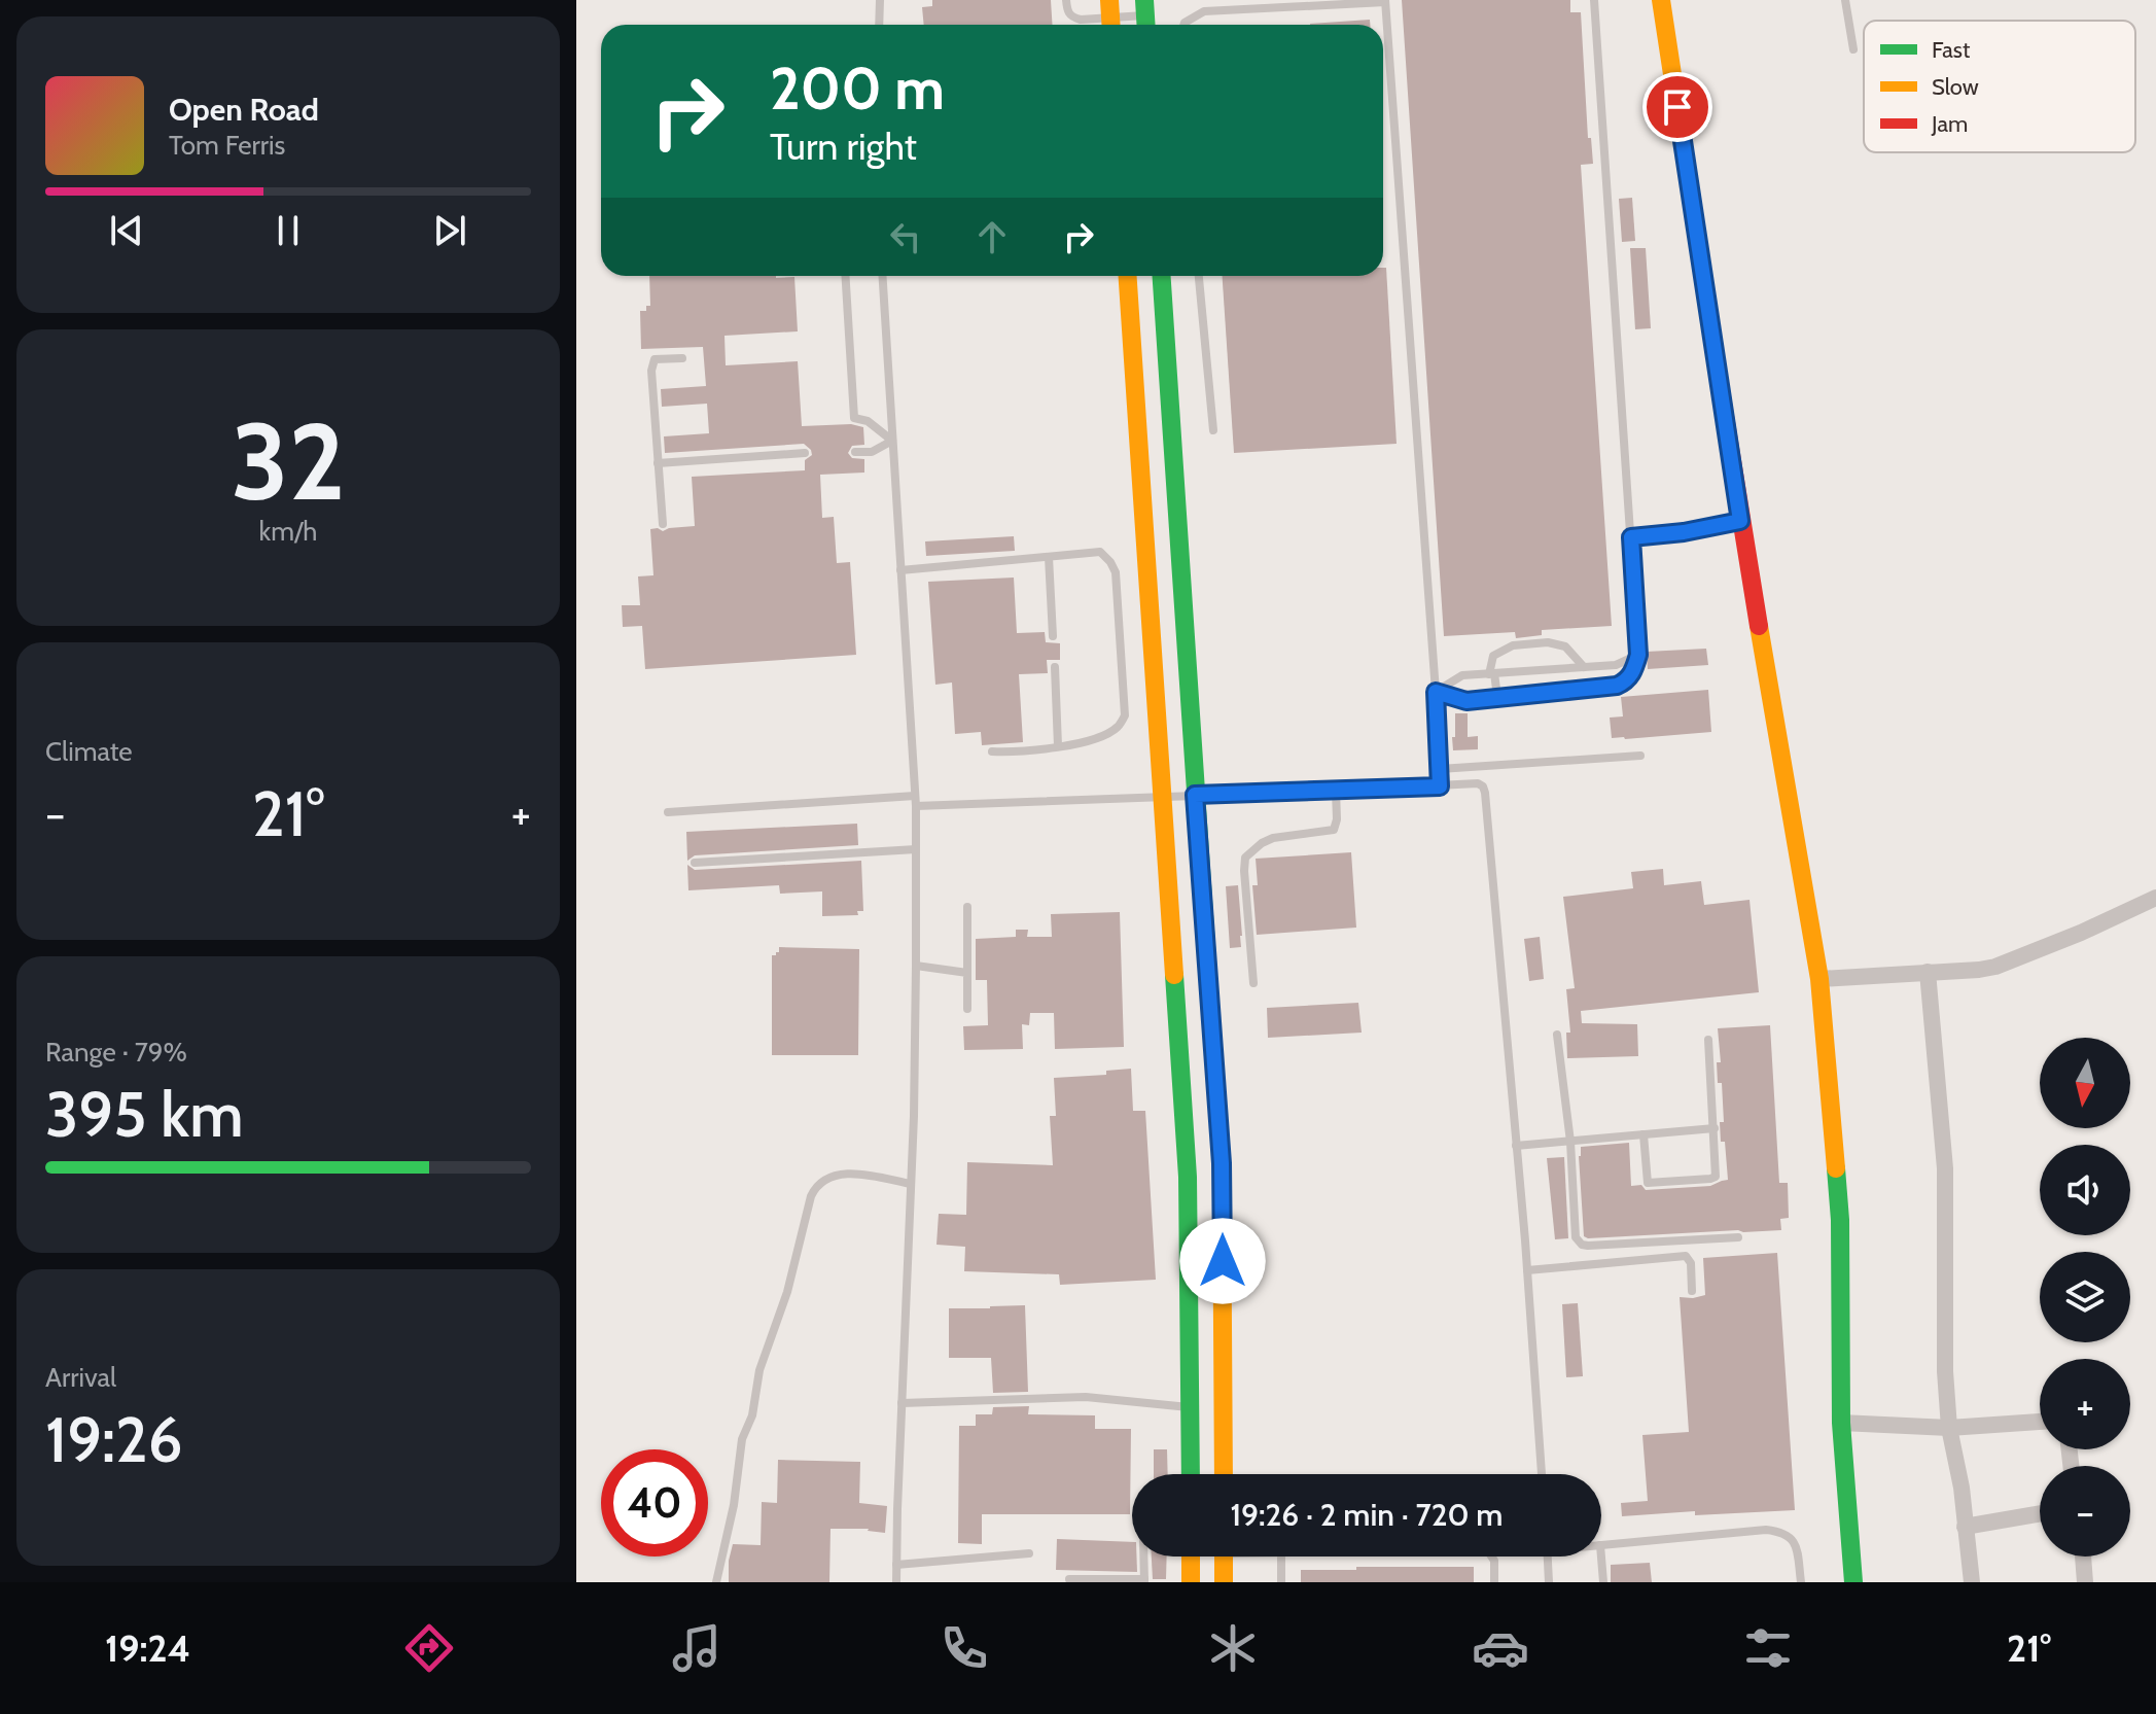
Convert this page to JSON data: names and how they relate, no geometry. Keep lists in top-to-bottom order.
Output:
{
  "legend": ["Fast", "Slow", "Jam"],
  "north": "bottom",
  "page": {
    "turn": ["200 m", "Turn right"],
    "song": ["Open Road", "Tom Ferris"],
    "tile": [
      ["32", "km/h"],
      "Climate",
      ["Range · 79%", "395 km"],
      ["Arrival", "19:26"]
    ],
    "heat": ["−", "21°", "+"],
    "map_buttons": ["+", "−"],
    "limit": "40",
    "trip": "19:26 · 2 min · 720 m",
    "tabs": ["19:24", "21°"]
  }
}
